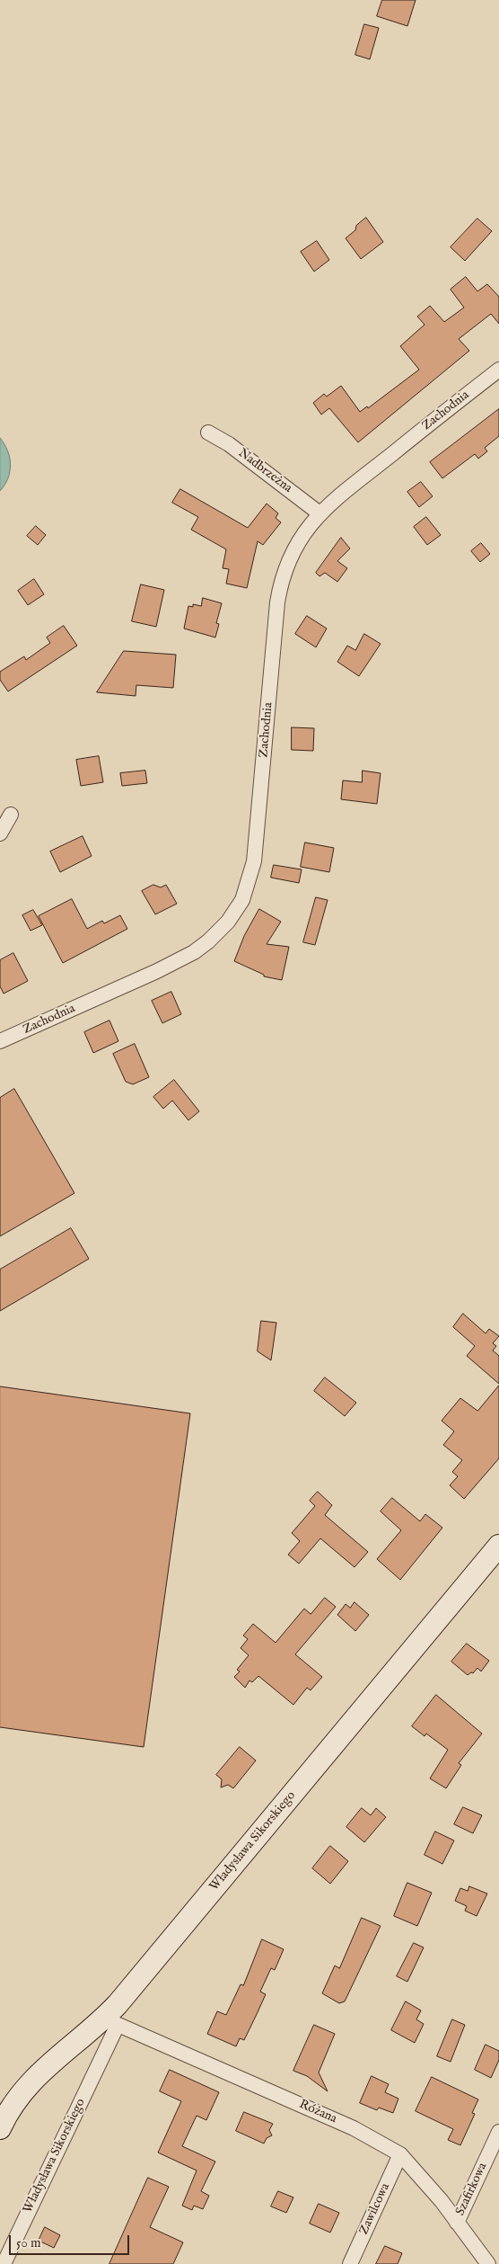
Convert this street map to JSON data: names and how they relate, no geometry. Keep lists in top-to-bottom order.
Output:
{
  "streets": {
    "main road": ["Władysława Sikorskiego"],
    "street": [
      "Zachodnia",
      "Nadbrzeżna",
      "Różana",
      "Szafirkowa",
      "Zawilcowa"
    ]
  },
  "crossings": [
    ["Zachodnia", "Nadbrzeżna"],
    ["Władysława Sikorskiego", "Różana"],
    ["Różana", "Szafirkowa"],
    ["Różana", "Zawilcowa"]
  ],
  "scale_bar": "50 m"
}
